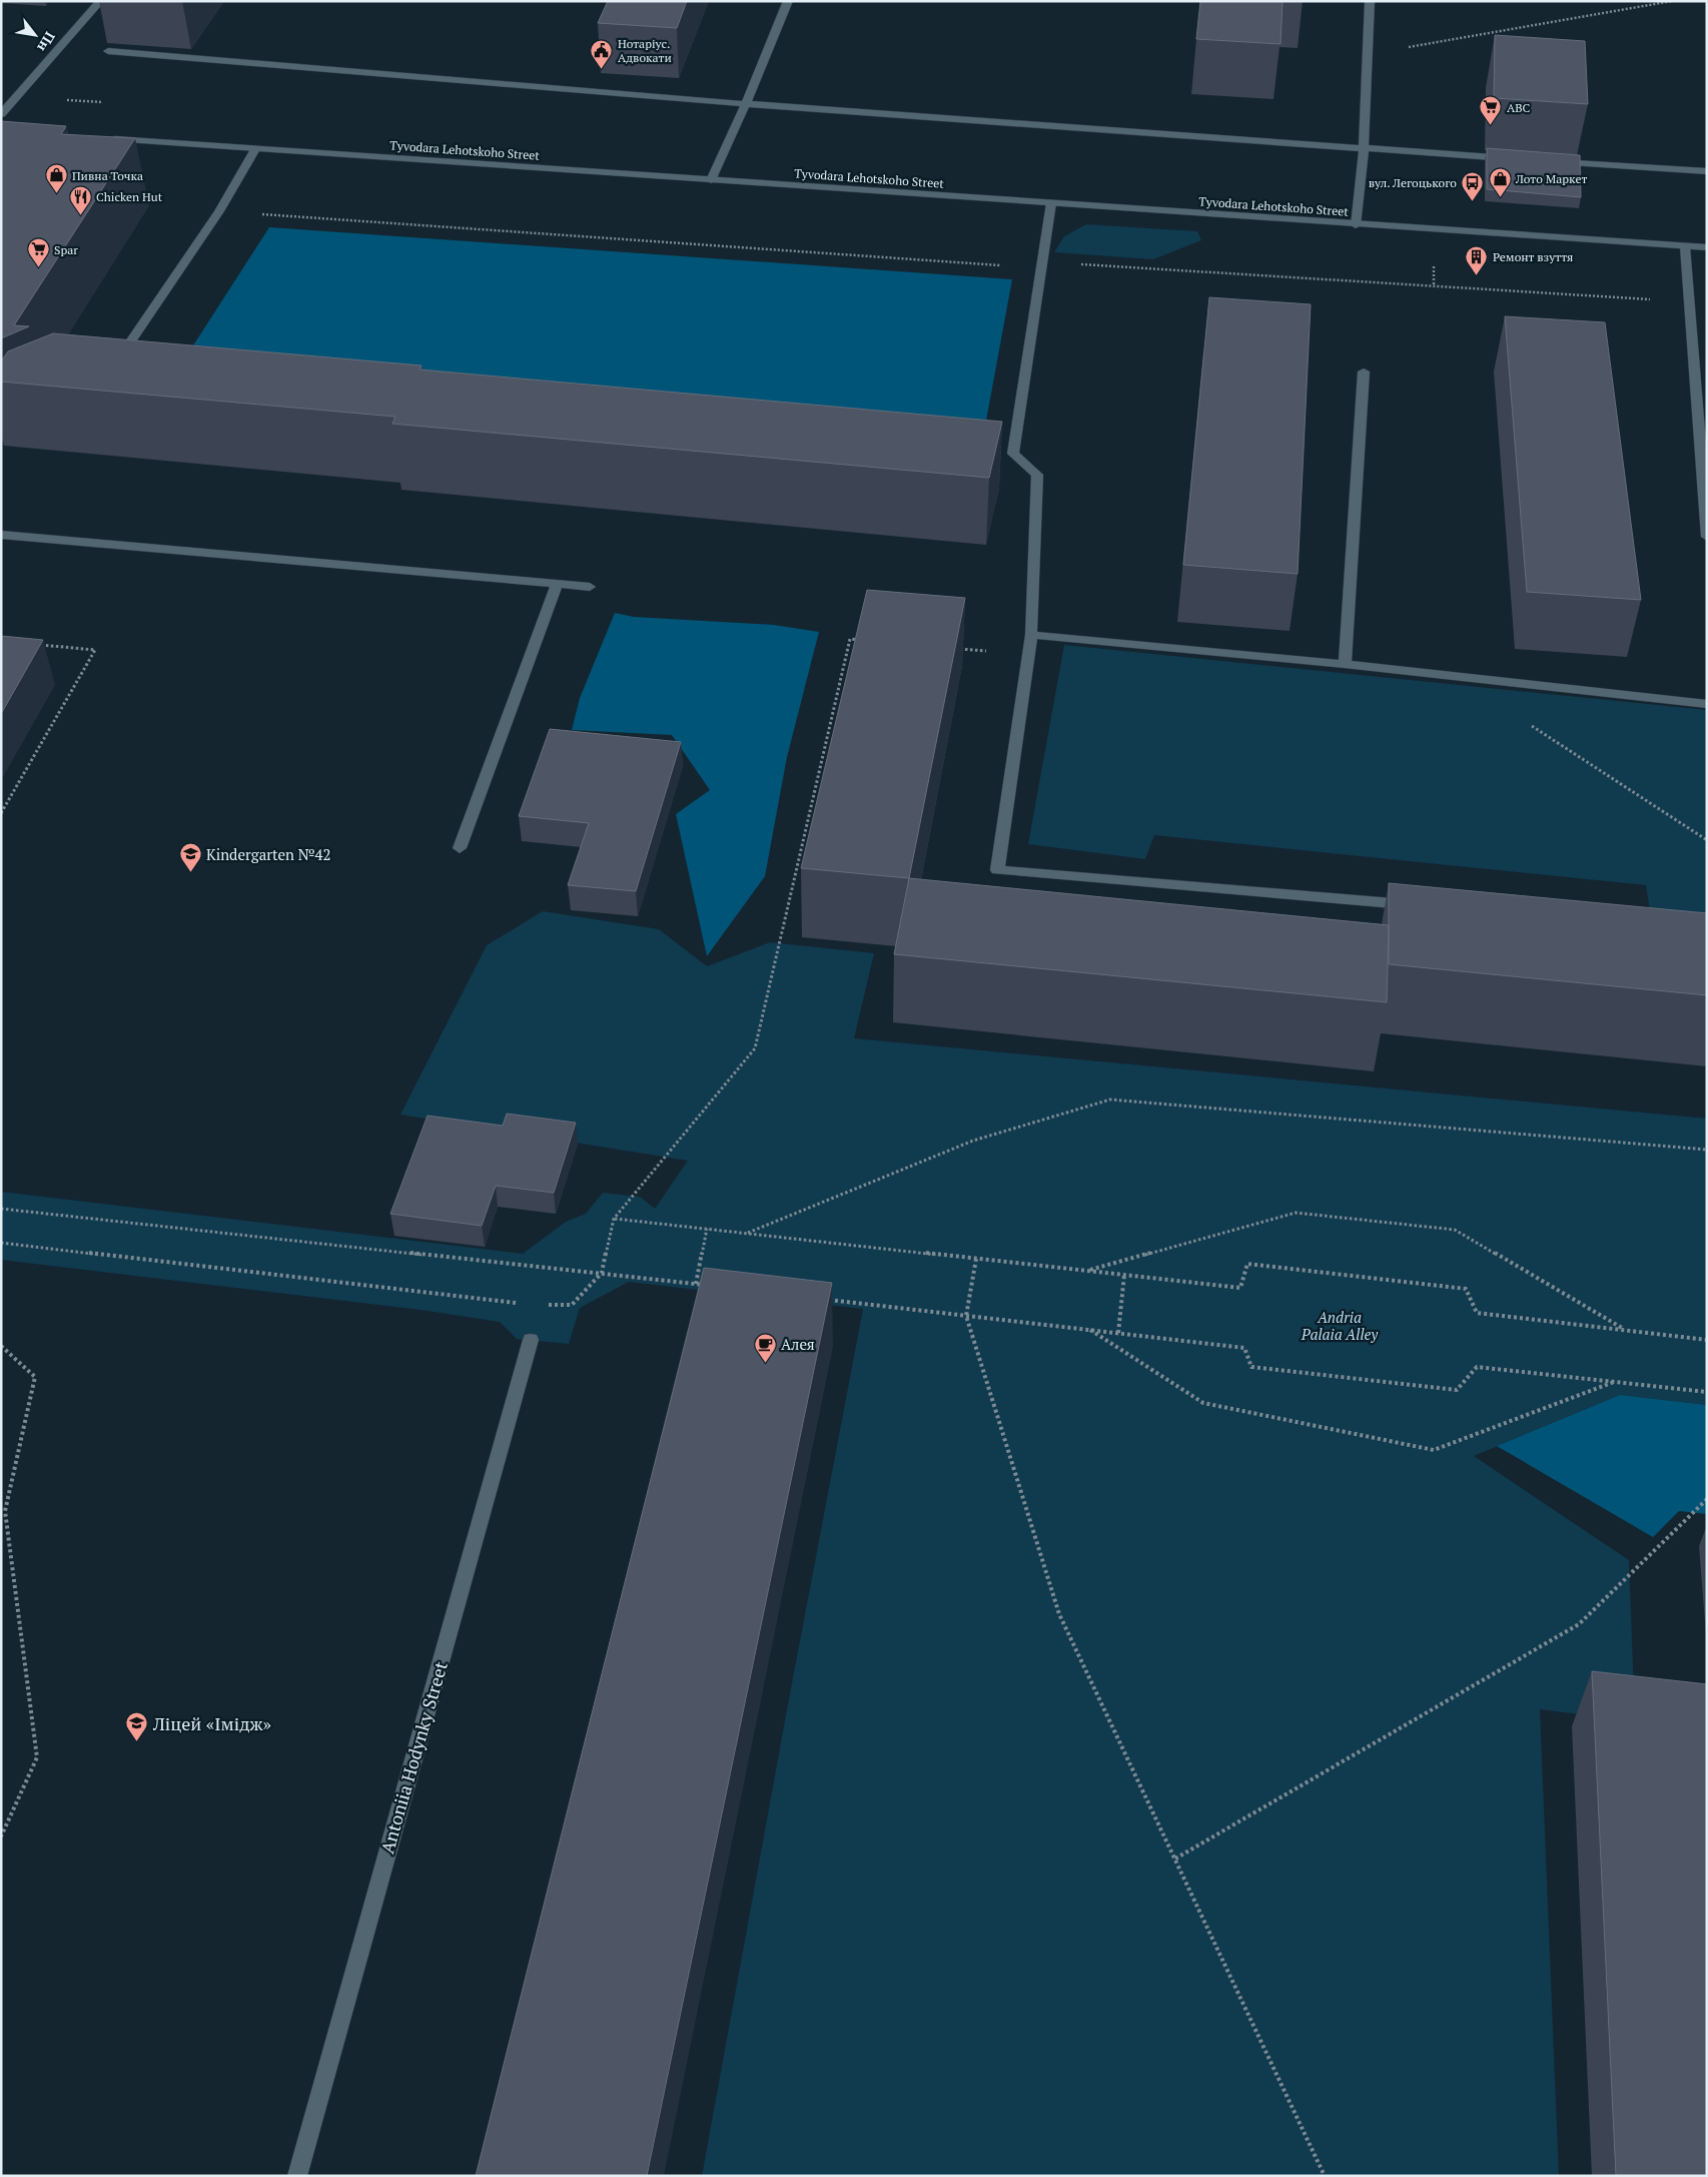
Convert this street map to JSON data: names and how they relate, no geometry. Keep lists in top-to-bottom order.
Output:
{
  "streets": {
    "street": ["Tyvodara Lehotskoho Street", "Antoniia Hodynky Street"]
  },
  "parks": ["Andria Palaia Alley"],
  "places": {
    "public building": ["Нотаріус. Адвокати"],
    "supermarket": ["ABC", "Spar"],
    "shop": ["Пивна Точка", "Лото Маркет"],
    "bus stop": ["вул. Легоцького"],
    "restaurant": ["Chicken Hut"],
    "building": ["Ремонт взуття"],
    "school or university": ["Kindergarten №42", "Ліцей «Імідж»"],
    "cafe": ["Алея"]
  },
  "north": "bottom right"
}
